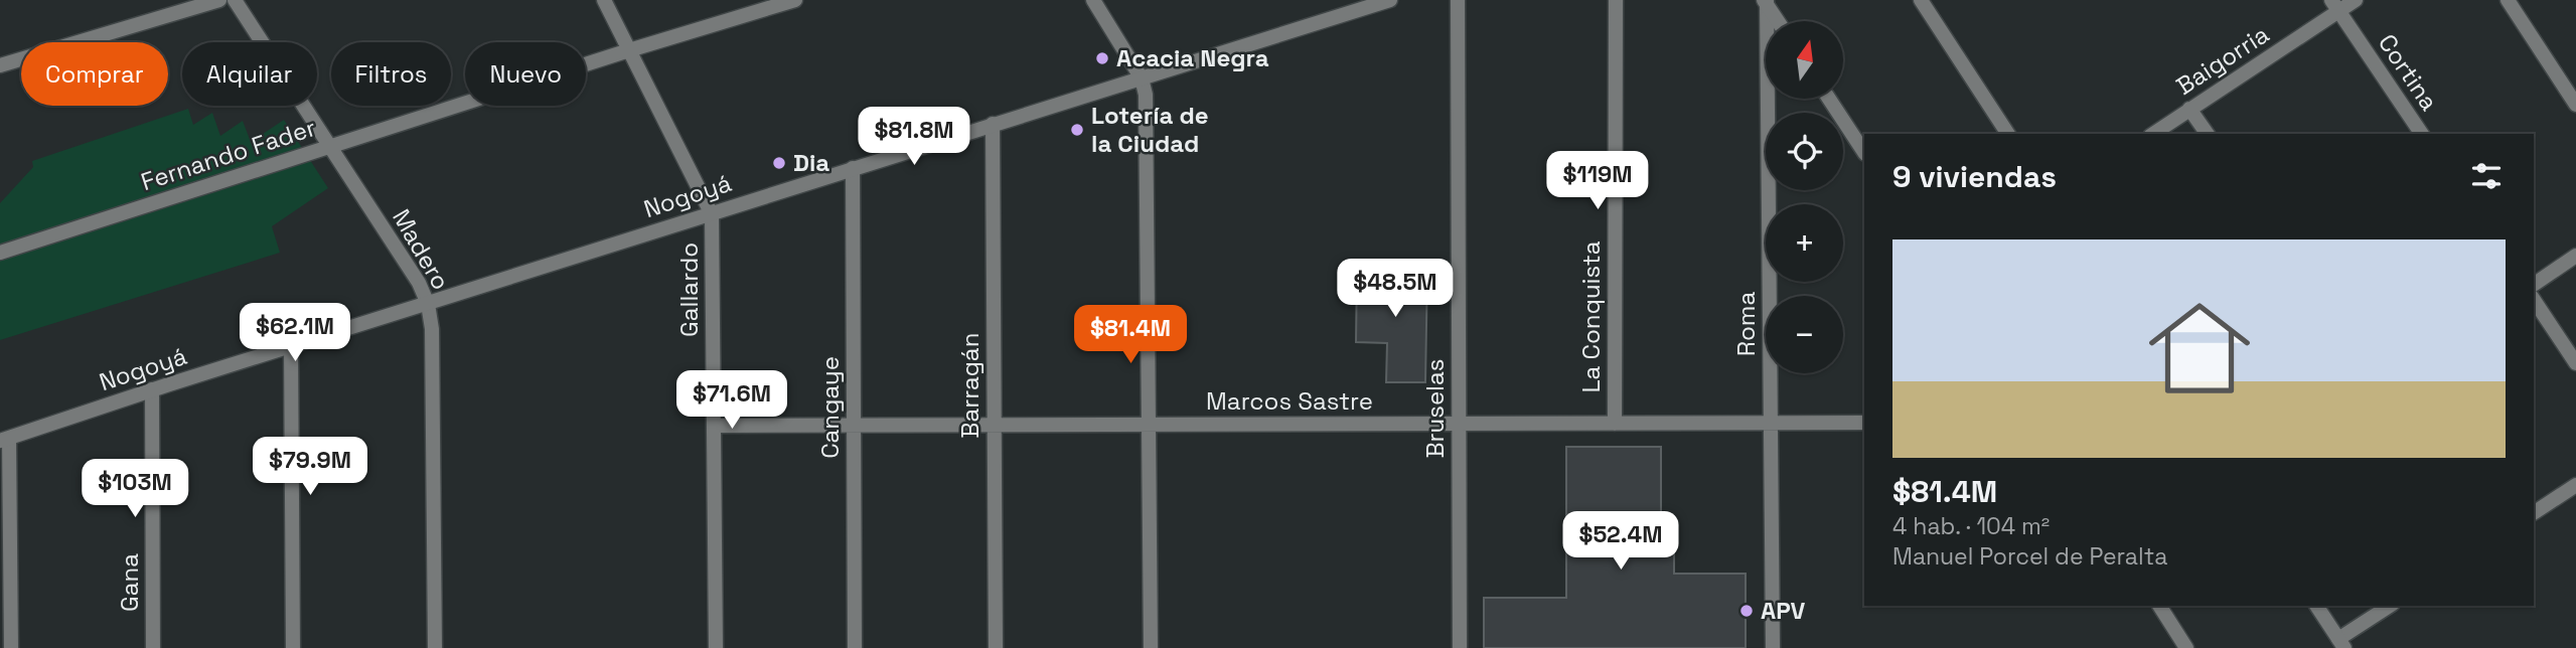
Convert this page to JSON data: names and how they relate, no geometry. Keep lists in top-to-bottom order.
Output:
{
  "streets": {
    "street": [
      "Baigorria",
      "Cortina",
      "Fernando Fader",
      "Nogoyá",
      "Madero",
      "Gallardo",
      "La Conquista",
      "Roma",
      "Barragán",
      "Marcos Sastre",
      "Cangaye",
      "Bruselas",
      "Gana"
    ]
  },
  "crossings": [
    ["Baigorria", "Cortina"],
    ["Fernando Fader", "Madero"],
    ["Fernando Fader", "Gallardo"],
    ["Nogoyá", "Madero"],
    ["Nogoyá", "Gallardo"],
    ["Nogoyá", "Barragán"],
    ["Nogoyá", "Cangaye"],
    ["Nogoyá", "Gana"],
    ["Gallardo", "Marcos Sastre"],
    ["La Conquista", "Marcos Sastre"],
    ["Roma", "Marcos Sastre"],
    ["Barragán", "Marcos Sastre"],
    ["Marcos Sastre", "Cangaye"],
    ["Marcos Sastre", "Bruselas"]
  ],
  "places": [
    "Acacia Negra",
    "Lotería de la Ciudad",
    "Dia",
    "APV"
  ],
  "north": "top",
  "page": {
    "map_buttons": ["+", "−"],
    "chip": [
      "Comprar",
      "Alquilar",
      "Filtros",
      "Nuevo"
    ],
    "price": [
      "$81.8M",
      "$119M",
      "$48.5M",
      "$62.1M",
      "$81.4M",
      "$71.6M",
      "$79.9M",
      "$103M",
      "$52.4M"
    ],
    "heading": "9 viviendas",
    "list": [
      {
        "name": "$81.4M",
        "note": "4 hab. · 104 m² · Manuel Porcel de Peralta"
      }
    ]
  }
}
